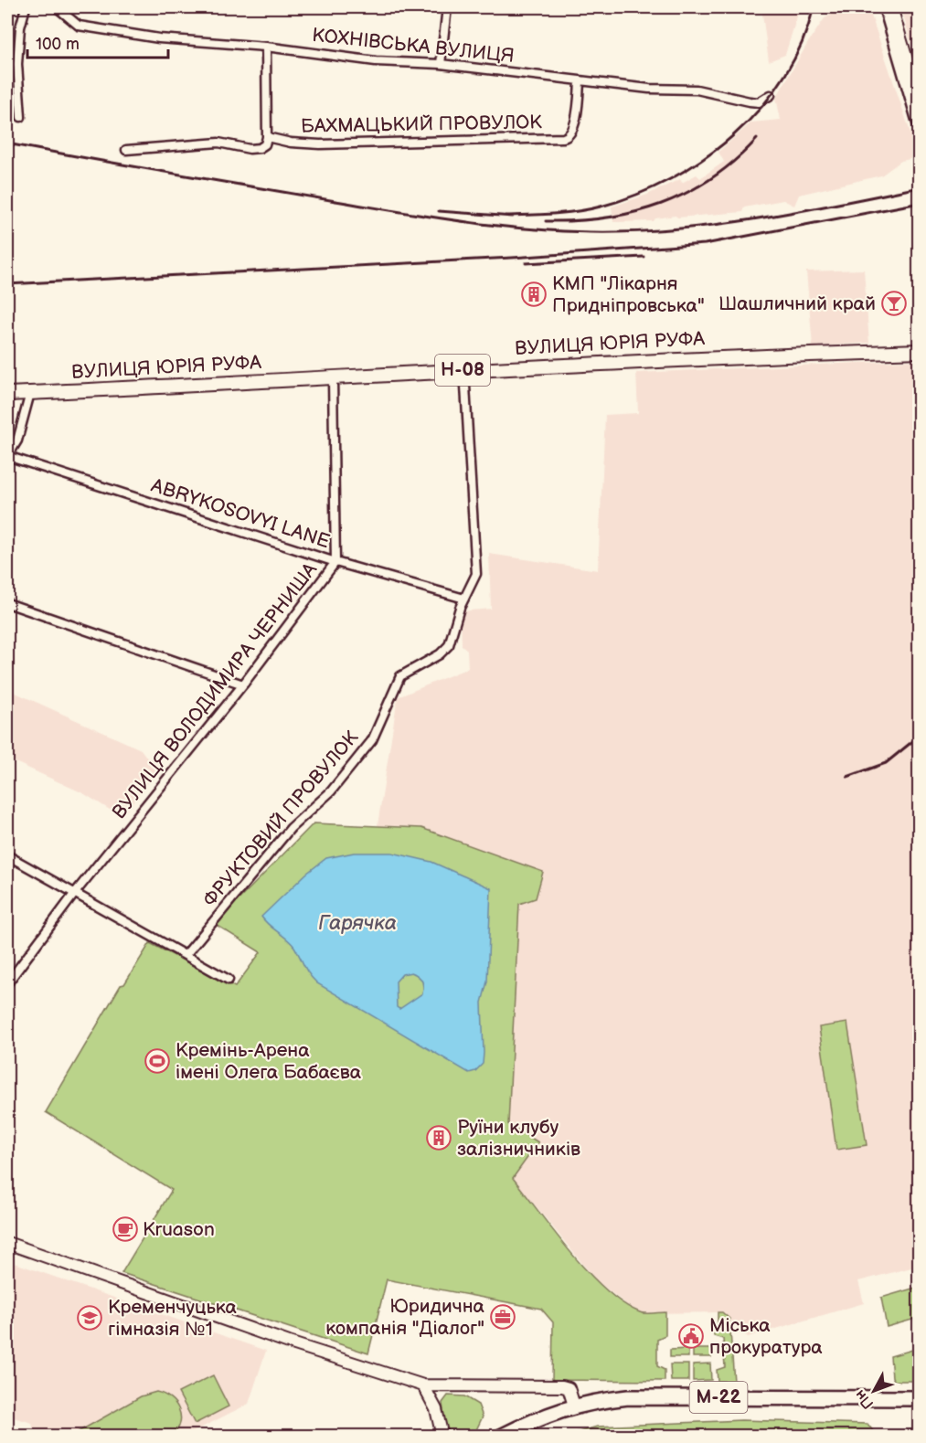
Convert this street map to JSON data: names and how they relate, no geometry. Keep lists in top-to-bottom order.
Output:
{
  "streets": {
    "highway": ["М-22"],
    "main road": ["ВУЛИЦЯ ЮРІЯ РУФА", "Н-08"],
    "street": [
      "КОХНІВСЬКА ВУЛИЦЯ",
      "БАХМАЦЬКИЙ ПРОВУЛОК",
      "ABRYKOSOVYI LANE",
      "ВУЛИЦЯ ВОЛОДИМИРА ЧЕРНИША",
      "ФРУКТОВИЙ ПРОВУЛОК"
    ]
  },
  "crossings": [
    ["КОХНІВСЬКА ВУЛИЦЯ", "БАХМАЦЬКИЙ ПРОВУЛОК"],
    ["ВУЛИЦЯ ЮРІЯ РУФА", "ВУЛИЦЯ ВОЛОДИМИРА ЧЕРНИША"],
    ["ВУЛИЦЯ ЮРІЯ РУФА", "ФРУКТОВИЙ ПРОВУЛОК"],
    ["ABRYKOSOVYI LANE", "ВУЛИЦЯ ВОЛОДИМИРА ЧЕРНИША"],
    ["ABRYKOSOVYI LANE", "ФРУКТОВИЙ ПРОВУЛОК"]
  ],
  "water": ["Гарячка"],
  "places": {
    "building": ["КМП \"Лікарня Придніпровська\"", "Руїни клубу залізничників"],
    "bar": ["Шашличний край"],
    "sports": ["Кремінь-Арена імені Олега Бабаєва"],
    "cafe": ["Kruason"],
    "office": ["Юридична компанія \"Діалог\""],
    "school or university": ["Кременчуцька гімназія №1"],
    "public building": ["Міська прокуратура"]
  },
  "scale_bar": "100 m",
  "north": "bottom left"
}
